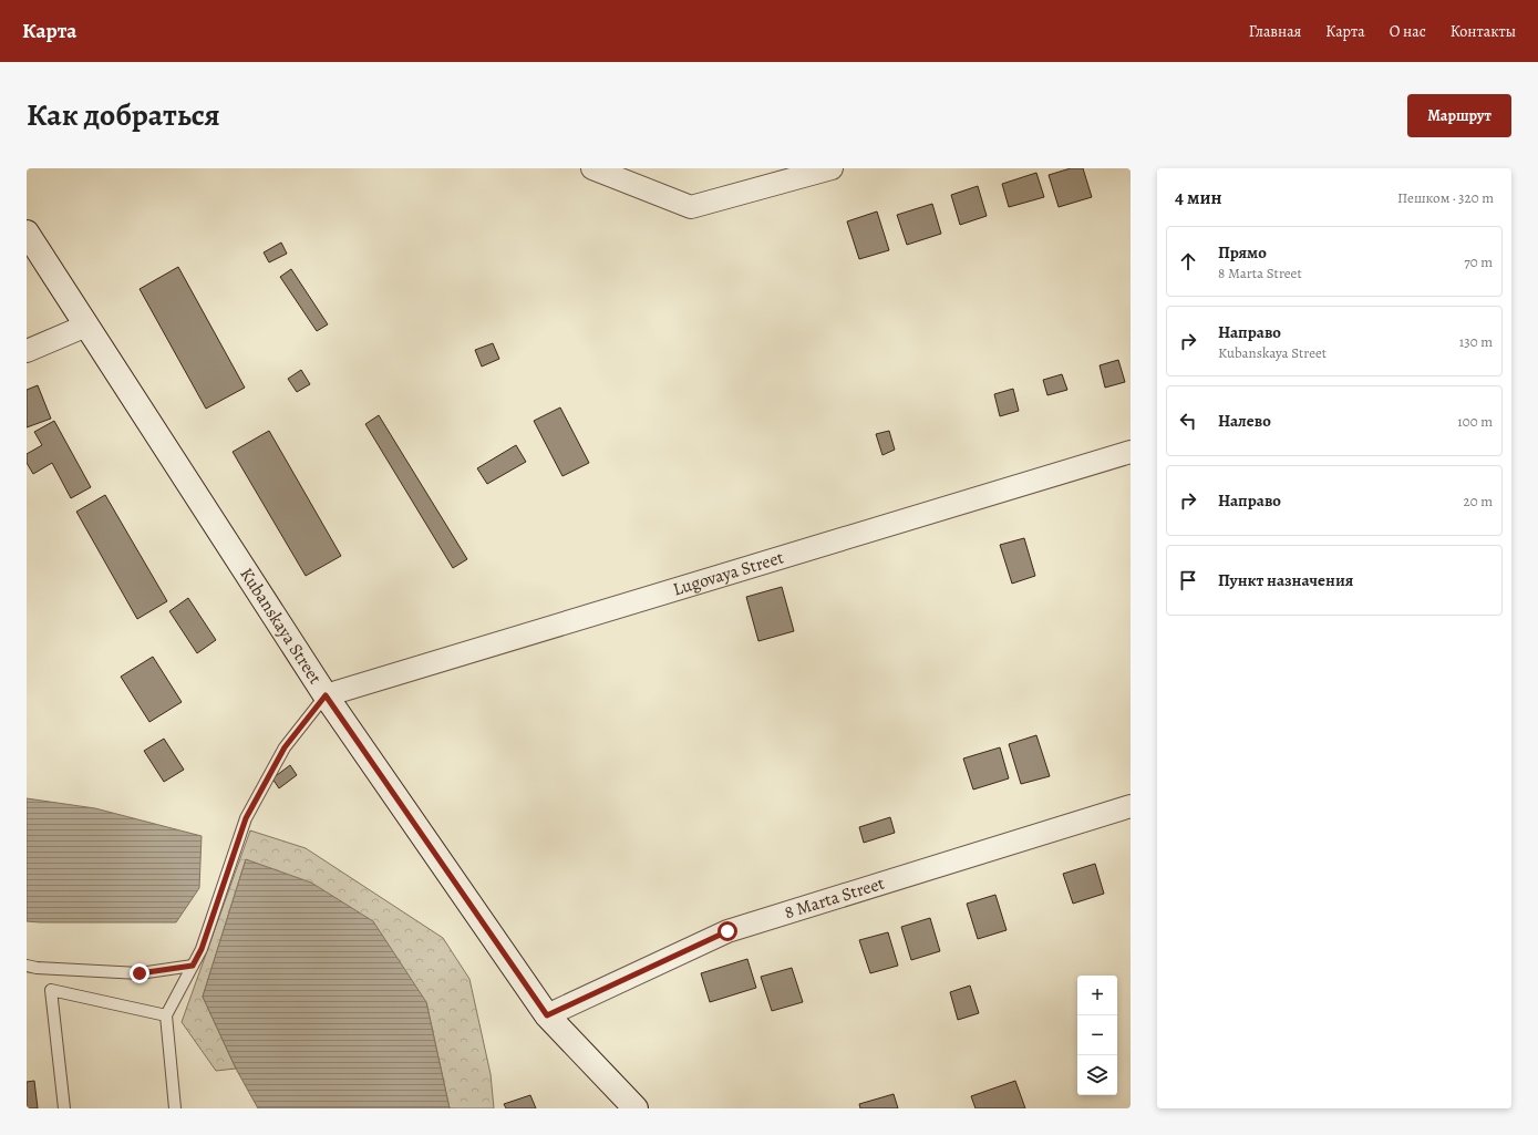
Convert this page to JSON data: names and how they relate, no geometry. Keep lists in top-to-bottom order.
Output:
{
  "streets": {
    "main road": ["Kubanskaya Street"],
    "street": ["Lugovaya Street", "8 Marta Street"]
  },
  "crossings": [
    ["Lugovaya Street", "Kubanskaya Street"],
    ["Kubanskaya Street", "8 Marta Street"]
  ],
  "page": {
    "header": "Карта",
    "nav": [
      "Главная",
      "Карта",
      "О нас",
      "Контакты"
    ],
    "title": "Как добраться",
    "buttons": "Маршрут",
    "heading": ["4 мин", "Пешком · 320 m"],
    "list": [
      ["Прямо", "8 Marta Street", "70 m"],
      ["Направо", "Kubanskaya Street", "130 m"],
      ["Налево", "100 m"],
      ["Направо", "20 m"],
      "Пункт назначения"
    ],
    "map_buttons": ["+", "−"]
  }
}
